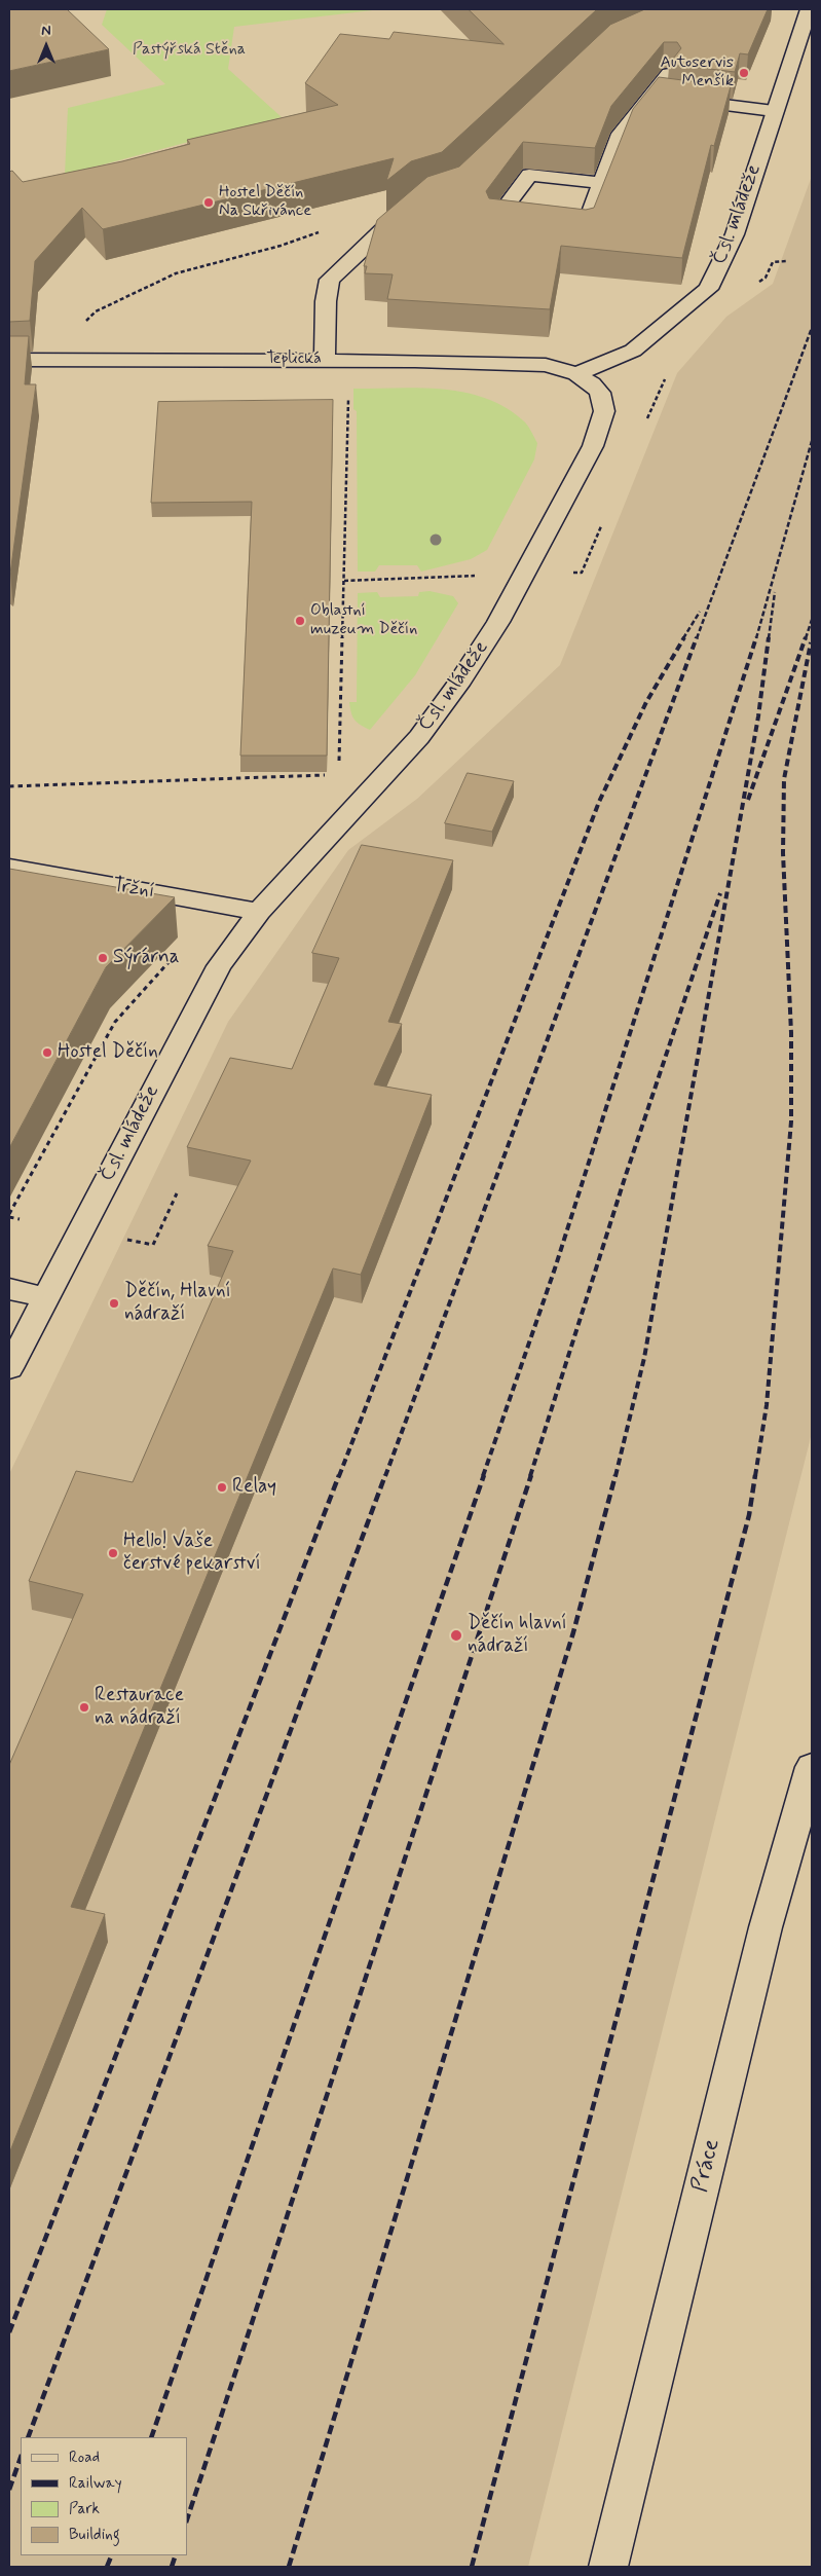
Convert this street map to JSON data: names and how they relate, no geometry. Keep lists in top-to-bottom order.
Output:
{
  "streets": {
    "street": [
      "Čsl. mládeže",
      "Teplická",
      "Tržní",
      "Práce"
    ]
  },
  "crossings": [
    ["Čsl. mládeže", "Teplická"],
    ["Čsl. mládeže", "Tržní"]
  ],
  "parks": ["Pastýřská Stěna"],
  "places": [
    "Autoservis Menšík",
    "Hostel Děčín Na Skřivánce",
    "Oblastní muzeum Děčín",
    "Sýrárna",
    "Hostel Děčín",
    "Děčín, Hlavní nádraží",
    "Relay",
    "Hello! Vaše čerstvé pekarství",
    "Děčín hlavní nádraží",
    "Restaurace na nádraží"
  ],
  "legend": [
    "Road",
    "Railway",
    "Park",
    "Building"
  ],
  "north": "top"
}
